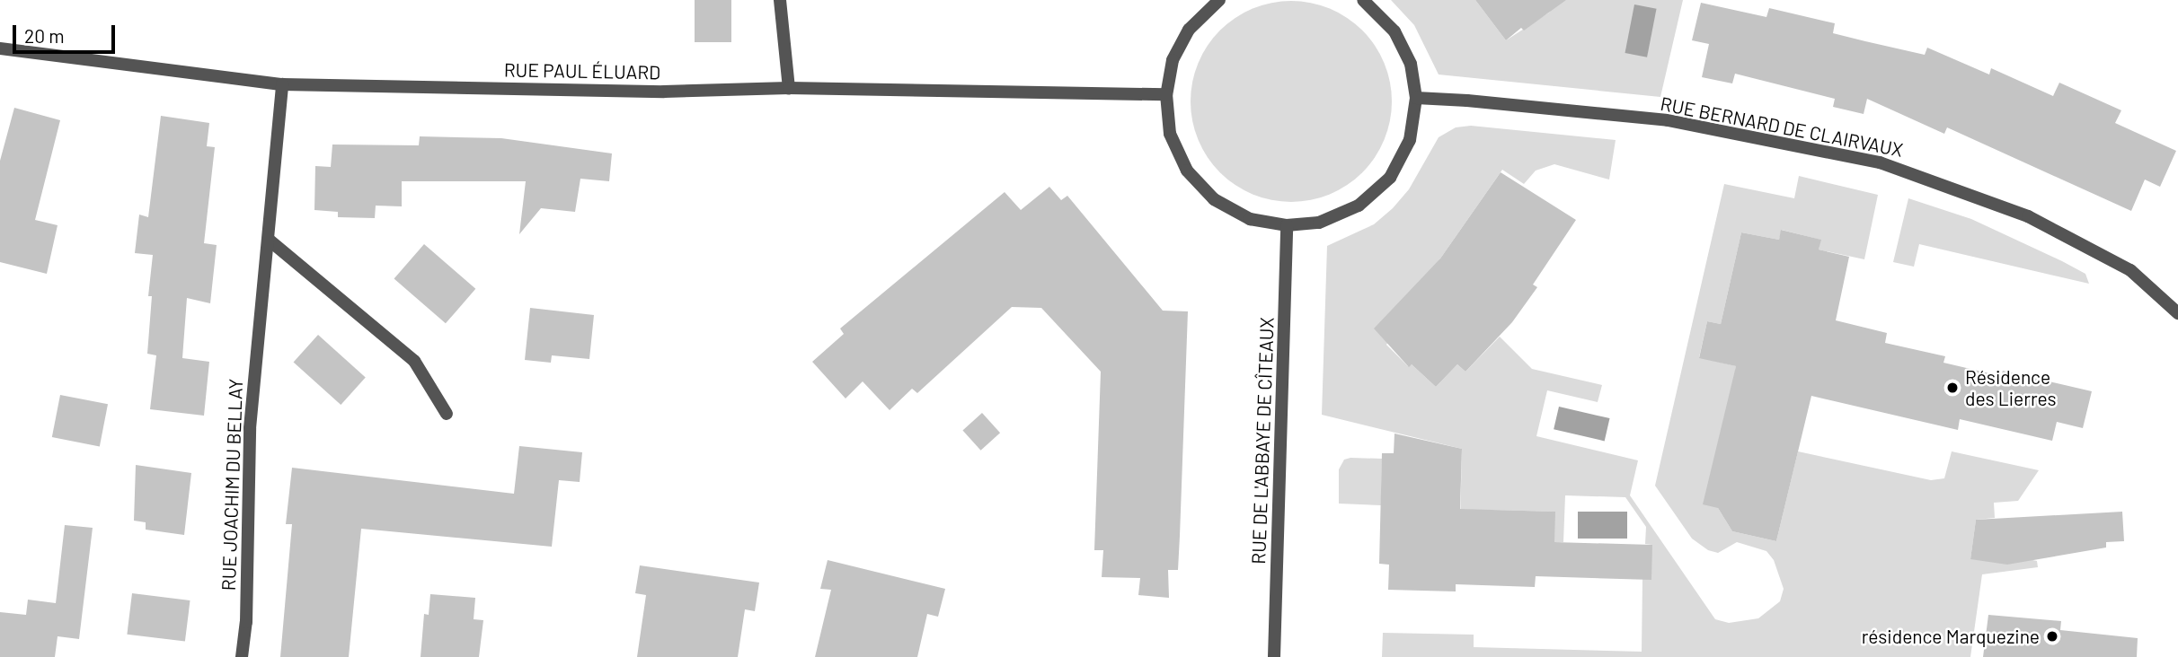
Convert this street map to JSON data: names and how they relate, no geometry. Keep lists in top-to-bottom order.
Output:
{
  "streets": {
    "street": [
      "RUE PAUL ÉLUARD",
      "RUE BERNARD DE CLAIRVAUX",
      "RUE DE L'ABBAYE DE CÎTEAUX",
      "RUE JOACHIM DU BELLAY"
    ]
  },
  "crossings": [
    ["RUE PAUL ÉLUARD", "RUE JOACHIM DU BELLAY"]
  ],
  "places": ["Résidence des Lierres", "résidence Marquezine"],
  "scale_bar": "20 m"
}
